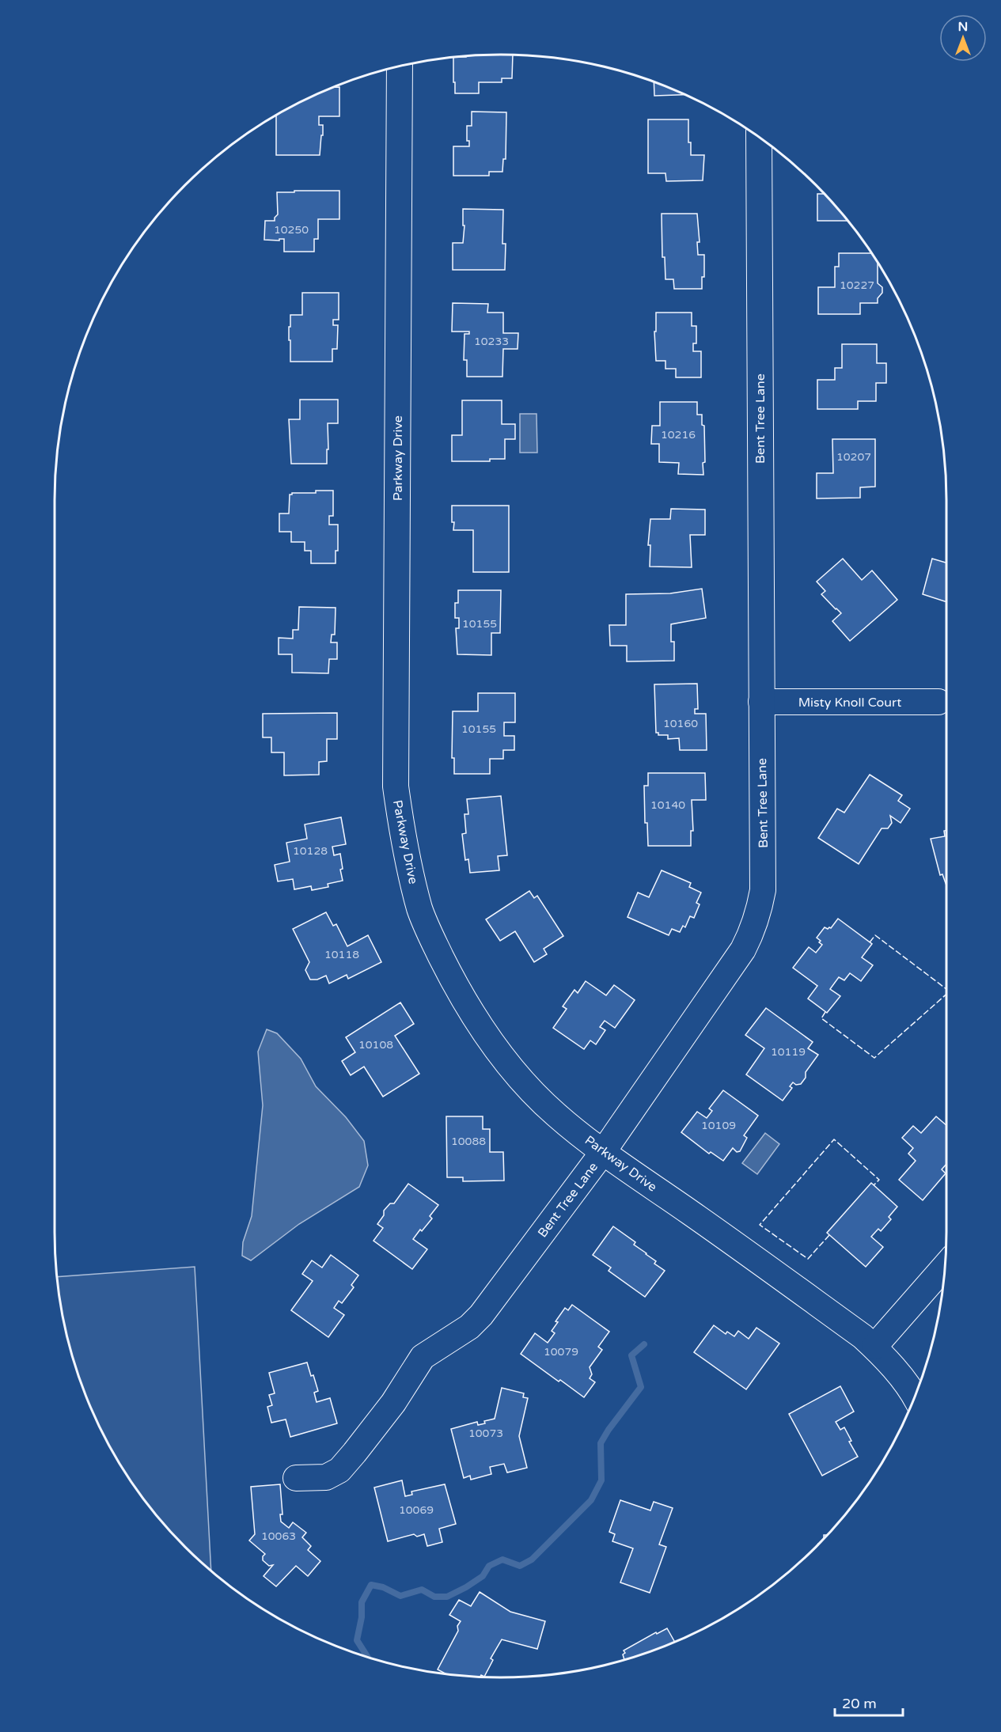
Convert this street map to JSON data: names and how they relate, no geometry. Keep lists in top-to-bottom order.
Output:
{
  "streets": {
    "street": ["Bent Tree Lane", "Parkway Drive", "Misty Knoll Court"]
  },
  "crossings": [
    ["Bent Tree Lane", "Parkway Drive"],
    ["Bent Tree Lane", "Misty Knoll Court"]
  ],
  "house_numbers": [
    "10250",
    "10227",
    "10233",
    "10216",
    "10207",
    "10155",
    "10160",
    "10155",
    "10140",
    "10128",
    "10118",
    "10108",
    "10119",
    "10109",
    "10088",
    "10079",
    "10073",
    "10069",
    "10063"
  ],
  "scale_bar": "20 m",
  "north": "top"
}
